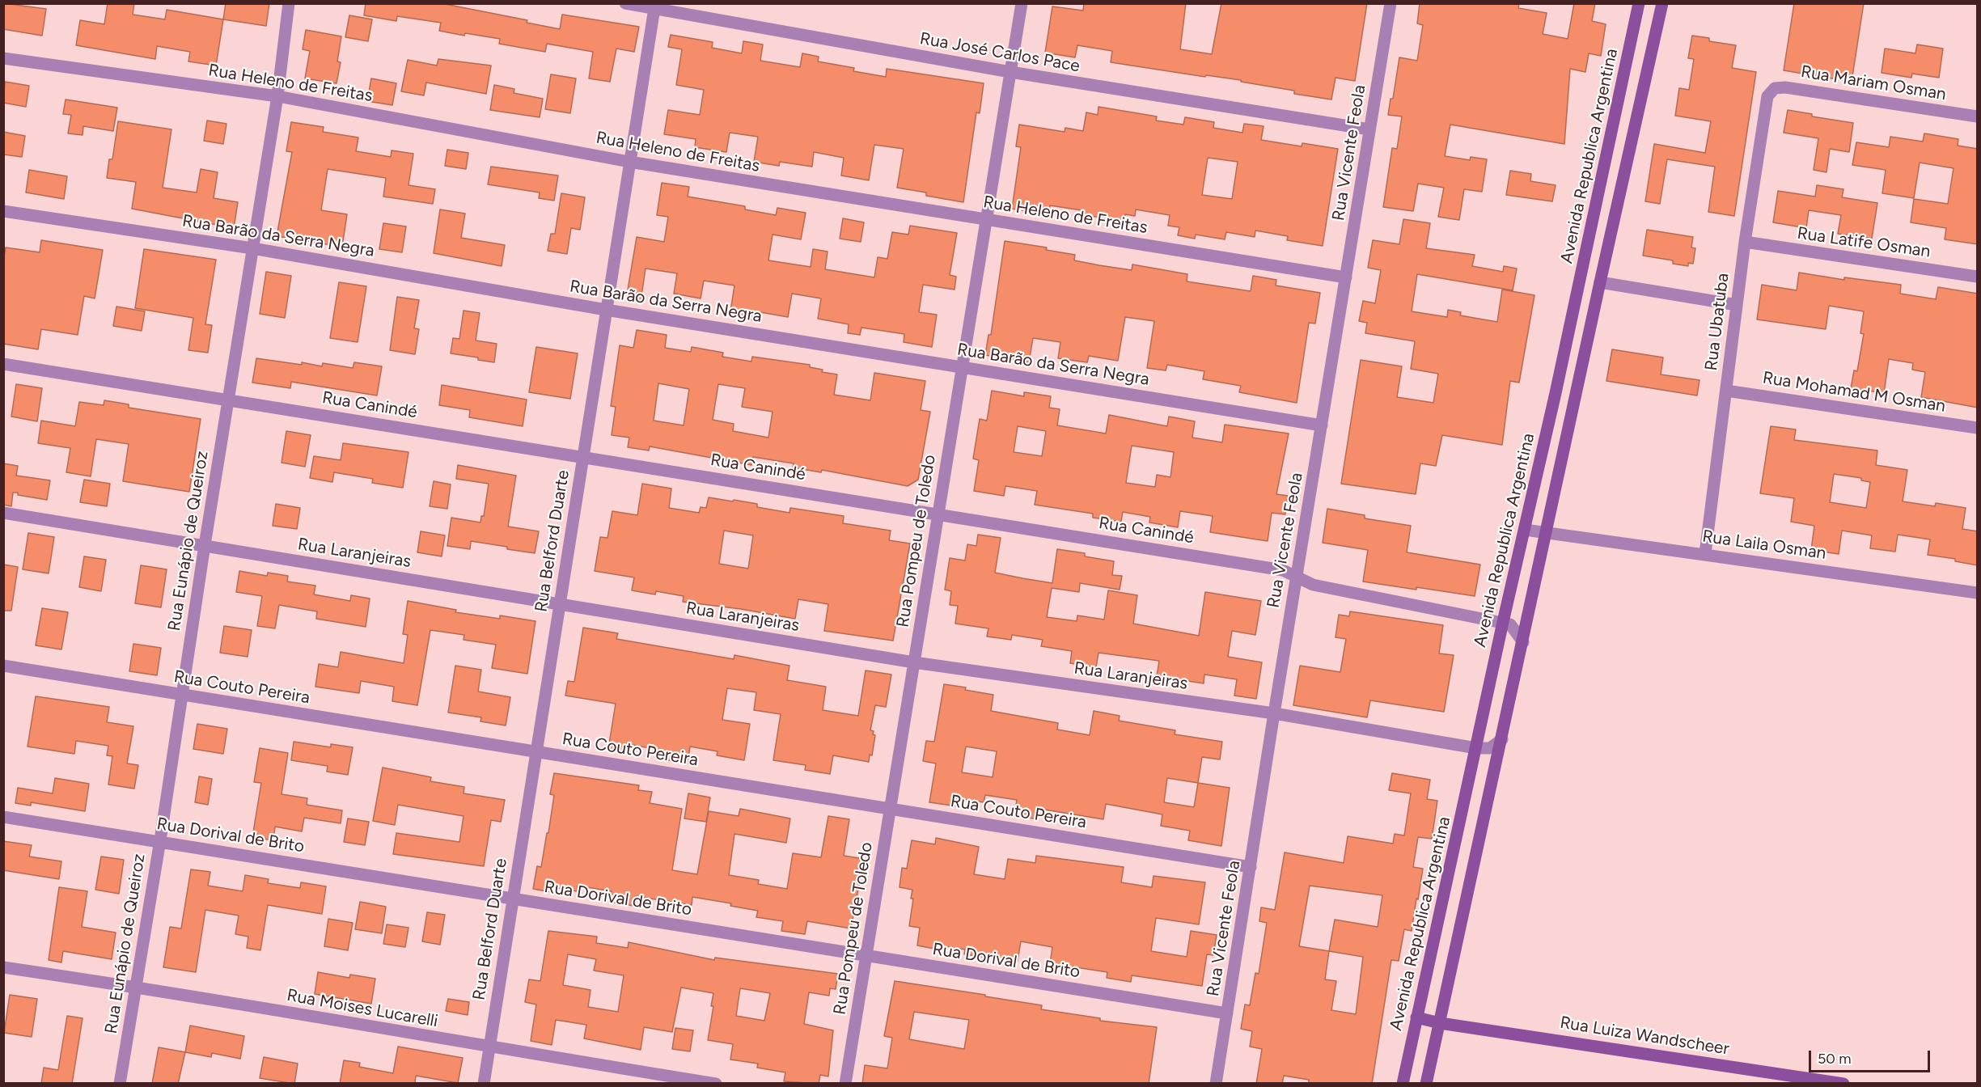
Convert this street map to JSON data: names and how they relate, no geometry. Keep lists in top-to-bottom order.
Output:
{
  "streets": {
    "main road": ["Avenida Republica Argentina", "Rua Luiza Wandscheer"],
    "street": [
      "Rua José Carlos Pace",
      "Rua Heleno de Freitas",
      "Rua Mariam Osman",
      "Rua Vicente Feola",
      "Rua Barão da Serra Negra",
      "Rua Latife Osman",
      "Rua Ubatuba",
      "Rua Mohamad M Osman",
      "Rua Canindé",
      "Rua Eunápio de Queiroz",
      "Rua Belford Duarte",
      "Rua Pompeu de Toledo",
      "Rua Laila Osman",
      "Rua Laranjeiras",
      "Rua Couto Pereira",
      "Rua Dorival de Brito",
      "Rua Moises Lucarelli"
    ]
  },
  "crossings": [
    ["Rua José Carlos Pace", "Rua Vicente Feola"],
    ["Rua José Carlos Pace", "Rua Belford Duarte"],
    ["Rua José Carlos Pace", "Rua Pompeu de Toledo"],
    ["Rua Heleno de Freitas", "Rua Vicente Feola"],
    ["Rua Heleno de Freitas", "Rua Eunápio de Queiroz"],
    ["Rua Heleno de Freitas", "Rua Belford Duarte"],
    ["Rua Heleno de Freitas", "Rua Pompeu de Toledo"],
    ["Rua Mariam Osman", "Rua Ubatuba"],
    ["Rua Vicente Feola", "Rua Barão da Serra Negra"],
    ["Rua Vicente Feola", "Rua Canindé"],
    ["Rua Vicente Feola", "Rua Laranjeiras"],
    ["Rua Vicente Feola", "Rua Couto Pereira"],
    ["Rua Vicente Feola", "Rua Dorival de Brito"],
    ["Avenida Republica Argentina", "Rua Canindé"],
    ["Avenida Republica Argentina", "Rua Laila Osman"],
    ["Avenida Republica Argentina", "Rua Laranjeiras"],
    ["Avenida Republica Argentina", "Rua Luiza Wandscheer"],
    ["Rua Barão da Serra Negra", "Rua Eunápio de Queiroz"],
    ["Rua Barão da Serra Negra", "Rua Belford Duarte"],
    ["Rua Barão da Serra Negra", "Rua Pompeu de Toledo"],
    ["Rua Latife Osman", "Rua Ubatuba"],
    ["Rua Ubatuba", "Rua Mohamad M Osman"],
    ["Rua Ubatuba", "Rua Laila Osman"],
    ["Rua Canindé", "Rua Eunápio de Queiroz"],
    ["Rua Canindé", "Rua Belford Duarte"],
    ["Rua Canindé", "Rua Pompeu de Toledo"],
    ["Rua Eunápio de Queiroz", "Rua Laranjeiras"],
    ["Rua Eunápio de Queiroz", "Rua Couto Pereira"],
    ["Rua Eunápio de Queiroz", "Rua Dorival de Brito"],
    ["Rua Eunápio de Queiroz", "Rua Moises Lucarelli"],
    ["Rua Belford Duarte", "Rua Laranjeiras"],
    ["Rua Belford Duarte", "Rua Couto Pereira"],
    ["Rua Belford Duarte", "Rua Dorival de Brito"],
    ["Rua Belford Duarte", "Rua Moises Lucarelli"],
    ["Rua Pompeu de Toledo", "Rua Laranjeiras"],
    ["Rua Pompeu de Toledo", "Rua Couto Pereira"],
    ["Rua Pompeu de Toledo", "Rua Dorival de Brito"]
  ],
  "scale_bar": "50 m"
}
